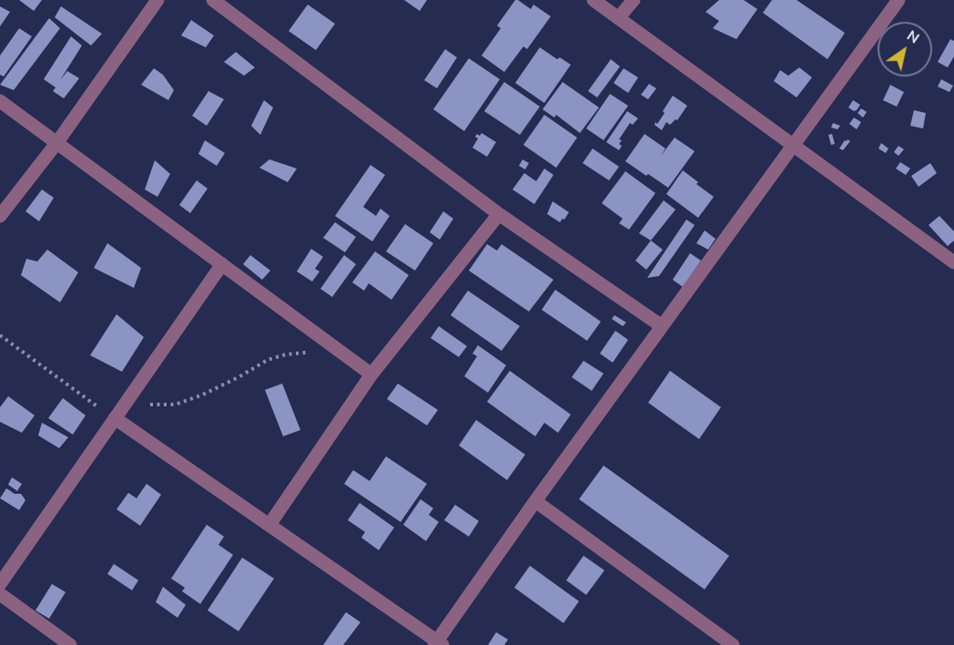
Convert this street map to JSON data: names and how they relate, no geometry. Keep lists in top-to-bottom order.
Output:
{
  "north": "top right"
}
